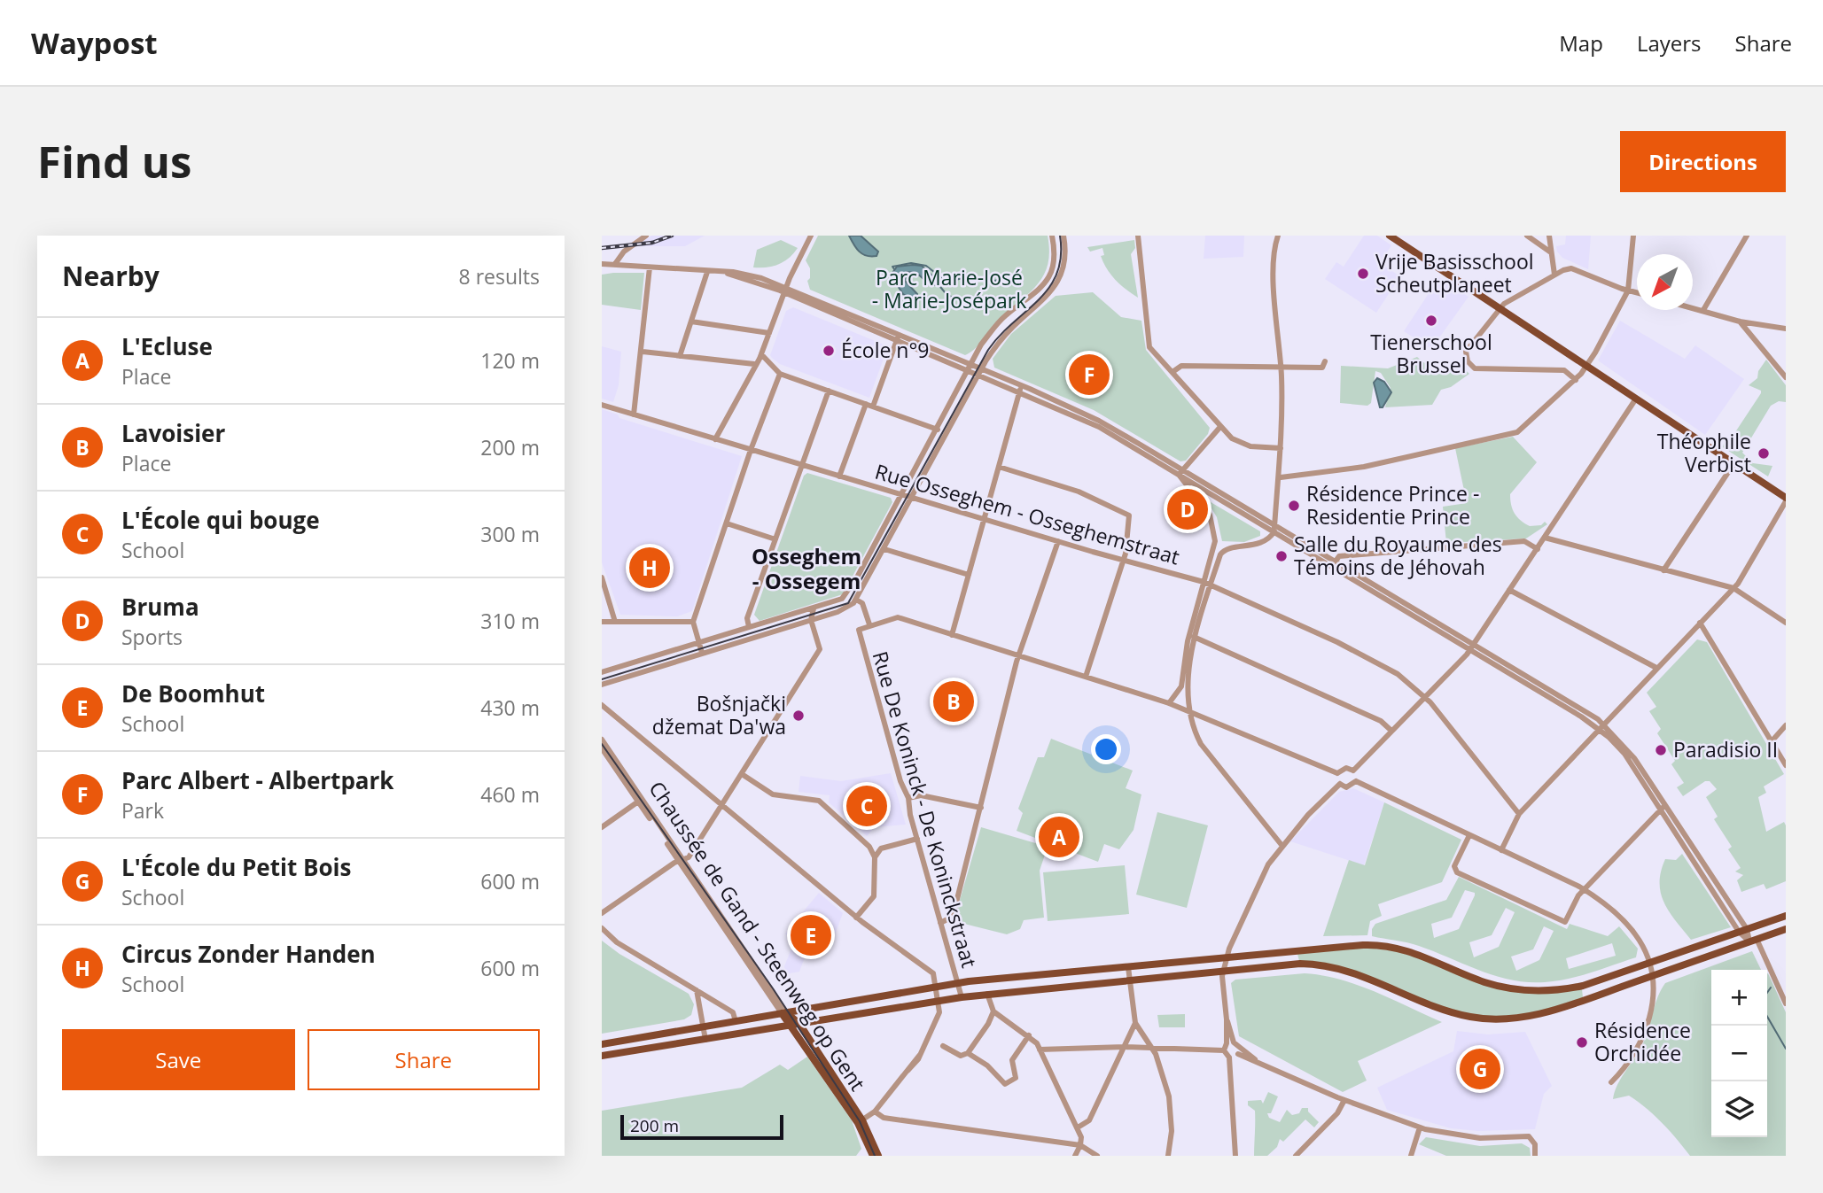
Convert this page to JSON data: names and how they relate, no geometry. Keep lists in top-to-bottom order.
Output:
{
  "streets": {
    "main road": ["Chaussée de Gand - Steenweg op Gent"],
    "street": ["Rue Osseghem - Osseghemstraat", "Rue De Koninck - De Koninckstraat"]
  },
  "districts": ["Osseghem - Ossegem"],
  "parks": ["Parc Marie-José - Marie-Josépark"],
  "places": [
    "Vrije Basisschool Scheutplaneet",
    "Tienerschool Brussel",
    "École n°9",
    "Théophile Verbist",
    "Résidence Prince - Residentie Prince",
    "Salle du Royaume des Témoins de Jéhovah",
    "Bošnjački džemat Da'wa",
    "Paradisio II",
    "Résidence Orchidée"
  ],
  "scale_bar": "200 m",
  "north": "bottom left",
  "page": {
    "header": "Waypost",
    "nav": ["Map", "Layers", "Share"],
    "buttons": [
      "Directions",
      ["Save", "Share"]
    ],
    "title": "Find us",
    "heading": ["Nearby", "8 results"],
    "list": [
      {
        "mark": "A",
        "name": "L'Ecluse",
        "note": "Place",
        "value": "120 m"
      },
      {
        "mark": "B",
        "name": "Lavoisier",
        "note": "Place",
        "value": "200 m"
      },
      {
        "mark": "C",
        "name": "L'École qui bouge",
        "note": "School",
        "value": "300 m"
      },
      {
        "mark": "D",
        "name": "Bruma",
        "note": "Sports",
        "value": "310 m"
      },
      {
        "mark": "E",
        "name": "De Boomhut",
        "note": "School",
        "value": "430 m"
      },
      {
        "mark": "F",
        "name": "Parc Albert - Albertpark",
        "note": "Park",
        "value": "460 m"
      },
      {
        "mark": "G",
        "name": "L'École du Petit Bois",
        "note": "School",
        "value": "600 m"
      },
      {
        "mark": "H",
        "name": "Circus Zonder Handen",
        "note": "School",
        "value": "600 m"
      }
    ],
    "pins": [
      "F",
      "D",
      "H",
      "B",
      "C",
      "A",
      "E",
      "G"
    ],
    "map_buttons": ["+", "−"],
    "scale": "200 m"
  }
}
